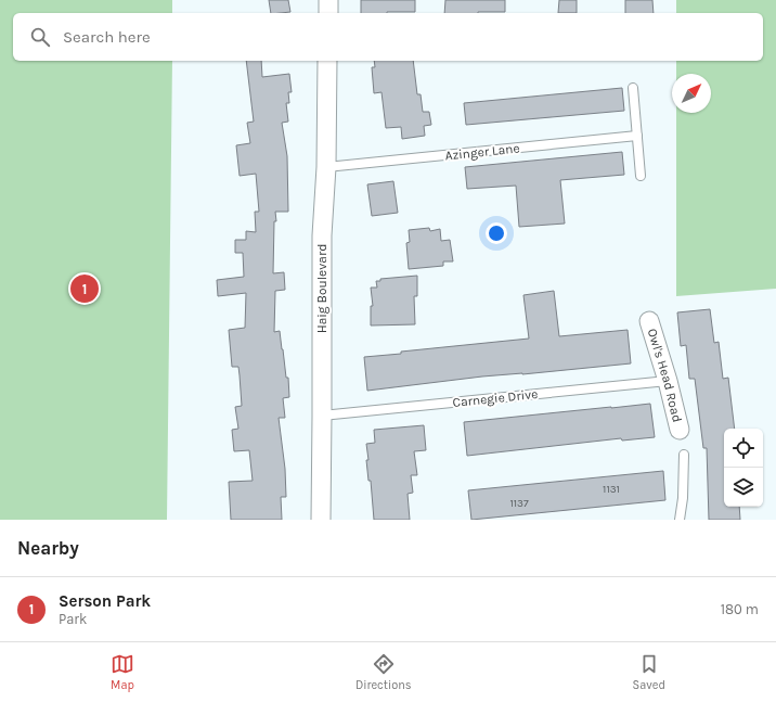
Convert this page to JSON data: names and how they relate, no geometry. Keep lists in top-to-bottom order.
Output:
{
  "streets": {
    "street": ["Haig Boulevard", "Owl's Head Road"],
    "lane": ["Azinger Lane", "Carnegie Drive"]
  },
  "crossings": [
    ["Azinger Lane", "Haig Boulevard"],
    ["Haig Boulevard", "Carnegie Drive"],
    ["Owl's Head Road", "Carnegie Drive"]
  ],
  "house_numbers": ["1131", "1137"],
  "north": "top right",
  "page": {
    "search": "Search here",
    "pins": "1",
    "heading": "Nearby",
    "list": [
      {
        "mark": "1",
        "name": "Serson Park",
        "note": "Park",
        "value": "180 m"
      }
    ],
    "nav": ["Map", "Directions", "Saved"]
  }
}
